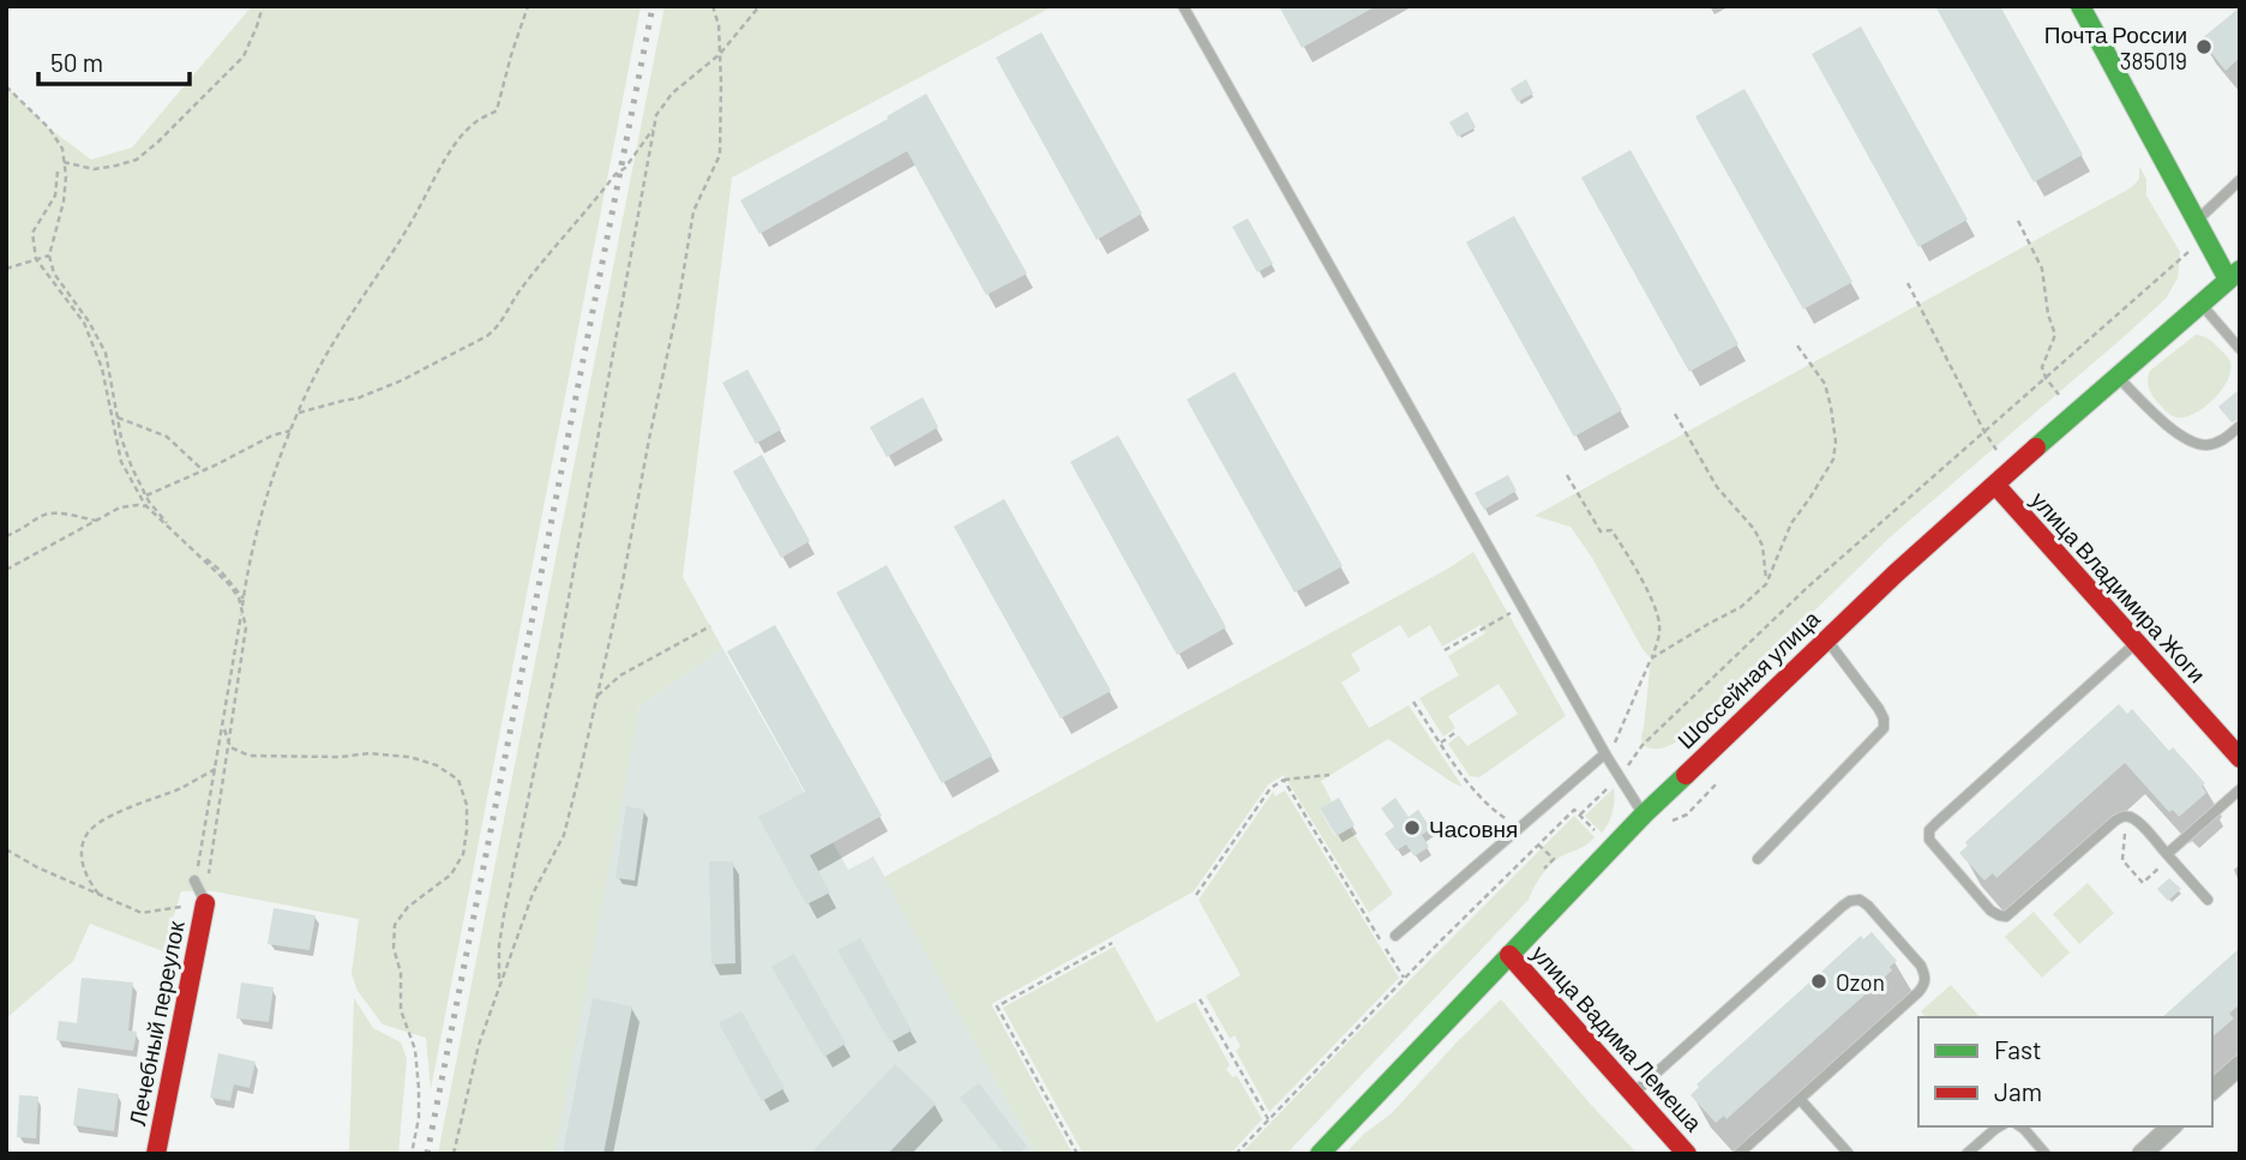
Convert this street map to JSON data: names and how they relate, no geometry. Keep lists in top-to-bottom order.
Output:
{
  "streets": {
    "main road": [
      "улица Владимира Жоги",
      "Шоссейная улица",
      "Лечебный переулок",
      "улица Вадима Лемеша"
    ]
  },
  "crossings": [
    ["улица Владимира Жоги", "Шоссейная улица"],
    ["Шоссейная улица", "улица Вадима Лемеша"]
  ],
  "places": ["Почта России 385019", "Часовня", "Ozon"],
  "legend": ["Fast", "Jam"],
  "scale_bar": "50 m"
}
